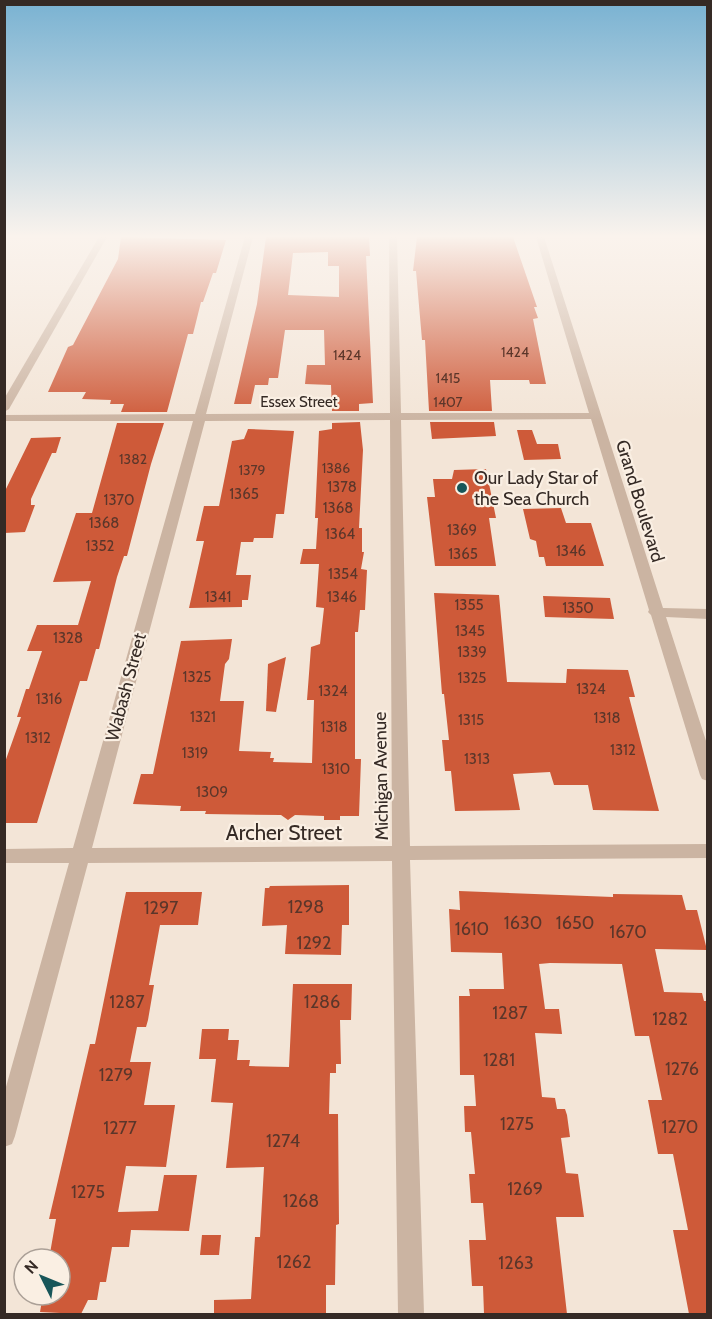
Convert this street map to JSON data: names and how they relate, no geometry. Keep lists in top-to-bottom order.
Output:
{
  "streets": {
    "street": [
      "Essex Street",
      "Grand Boulevard",
      "Wabash Street",
      "Michigan Avenue",
      "Archer Street"
    ]
  },
  "crossings": [
    ["Essex Street", "Grand Boulevard"],
    ["Essex Street", "Wabash Street"],
    ["Essex Street", "Michigan Avenue"],
    ["Wabash Street", "Archer Street"],
    ["Michigan Avenue", "Archer Street"]
  ],
  "places": ["Our Lady Star of the Sea Church"],
  "house_numbers": [
    "1424",
    "1424",
    "1415",
    "1407",
    "1382",
    "1386",
    "1379",
    "1378",
    "1365",
    "1370",
    "1368",
    "1368",
    "1369",
    "1364",
    "1352",
    "1346",
    "1365",
    "1354",
    "1341",
    "1346",
    "1355",
    "1350",
    "1345",
    "1328",
    "1339",
    "1325",
    "1325",
    "1324",
    "1324",
    "1316",
    "1321",
    "1318",
    "1315",
    "1318",
    "1312",
    "1312",
    "1319",
    "1313",
    "1310",
    "1309",
    "1298",
    "1297",
    "1630",
    "1650",
    "1610",
    "1670",
    "1292",
    "1287",
    "1286",
    "1287",
    "1282",
    "1281",
    "1276",
    "1279",
    "1275",
    "1270",
    "1277",
    "1274",
    "1269",
    "1275",
    "1268",
    "1262",
    "1263"
  ],
  "north": "top left"
}
